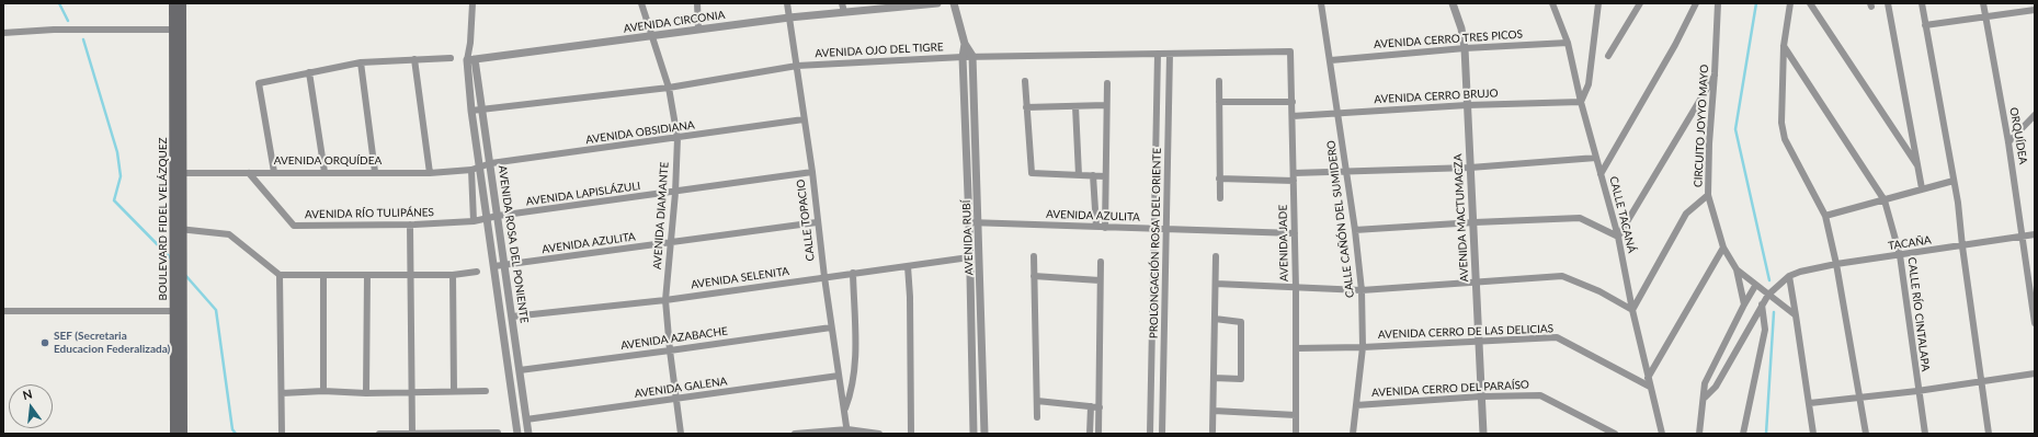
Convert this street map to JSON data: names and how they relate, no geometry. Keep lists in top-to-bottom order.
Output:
{
  "streets": {
    "main road": ["BOULEVARD FIDEL VELÁZQUEZ"],
    "street": [
      "AVENIDA CIRCONIA",
      "AVENIDA CERRO TRES PICOS",
      "AVENIDA OJO DEL TIGRE",
      "AVENIDA CERRO BRUJO",
      "CIRCUITO JOYYO MAYO",
      "AVENIDA OBSIDIANA",
      "ORQUÍDEA",
      "AVENIDA ORQUÍDEA",
      "AVENIDA LAPISLÁZULI",
      "AVENIDA RÍO TULIPÁNES",
      "CALLE TACANÁ",
      "AVENIDA DIAMANTE",
      "AVENIDA AZULITA",
      "AVENIDA MACTUMACZA",
      "CALLE CAÑÓN DEL SUMIDERO",
      "CALLE TOPACIO",
      "AVENIDA RUBÍ",
      "PROLONGACIÓN ROSA DEL ORIENTE",
      "AVENIDA JADE",
      "TACAÑA",
      "AVENIDA ROSA DEL PONIENTE",
      "AVENIDA SELENITA",
      "CALLE RÍO CINTALAPA",
      "AVENIDA CERRO DE LAS DELICIAS",
      "AVENIDA AZABACHE",
      "AVENIDA GALENA",
      "AVENIDA CERRO DEL PARAÍSO"
    ]
  },
  "crossings": [
    ["AVENIDA CIRCONIA", "AVENIDA DIAMANTE"],
    ["AVENIDA CIRCONIA", "CALLE TOPACIO"],
    ["AVENIDA CIRCONIA", "AVENIDA ROSA DEL PONIENTE"],
    ["AVENIDA CERRO TRES PICOS", "CALLE TACANÁ"],
    ["AVENIDA CERRO TRES PICOS", "AVENIDA MACTUMACZA"],
    ["AVENIDA CERRO TRES PICOS", "CALLE CAÑÓN DEL SUMIDERO"],
    ["AVENIDA OJO DEL TIGRE", "AVENIDA DIAMANTE"],
    ["AVENIDA OJO DEL TIGRE", "CALLE TOPACIO"],
    ["AVENIDA OJO DEL TIGRE", "AVENIDA RUBÍ"],
    ["AVENIDA OJO DEL TIGRE", "PROLONGACIÓN ROSA DEL ORIENTE"],
    ["AVENIDA OJO DEL TIGRE", "AVENIDA JADE"],
    ["AVENIDA OJO DEL TIGRE", "AVENIDA ROSA DEL PONIENTE"],
    ["AVENIDA CERRO BRUJO", "CALLE TACANÁ"],
    ["AVENIDA CERRO BRUJO", "AVENIDA MACTUMACZA"],
    ["AVENIDA CERRO BRUJO", "CALLE CAÑÓN DEL SUMIDERO"],
    ["AVENIDA CERRO BRUJO", "AVENIDA JADE"],
    ["AVENIDA OBSIDIANA", "AVENIDA ORQUÍDEA"],
    ["AVENIDA OBSIDIANA", "AVENIDA DIAMANTE"],
    ["AVENIDA OBSIDIANA", "CALLE TOPACIO"],
    ["AVENIDA OBSIDIANA", "AVENIDA ROSA DEL PONIENTE"],
    ["ORQUÍDEA", "TACAÑA"],
    ["AVENIDA ORQUÍDEA", "AVENIDA RÍO TULIPÁNES"],
    ["AVENIDA ORQUÍDEA", "BOULEVARD FIDEL VELÁZQUEZ"],
    ["AVENIDA LAPISLÁZULI", "AVENIDA RÍO TULIPÁNES"],
    ["AVENIDA LAPISLÁZULI", "AVENIDA DIAMANTE"],
    ["AVENIDA LAPISLÁZULI", "CALLE TOPACIO"],
    ["AVENIDA LAPISLÁZULI", "AVENIDA ROSA DEL PONIENTE"],
    ["CALLE TACANÁ", "AVENIDA CERRO DE LAS DELICIAS"],
    ["AVENIDA DIAMANTE", "AVENIDA AZULITA"],
    ["AVENIDA DIAMANTE", "AVENIDA SELENITA"],
    ["AVENIDA DIAMANTE", "AVENIDA AZABACHE"],
    ["AVENIDA DIAMANTE", "AVENIDA GALENA"],
    ["AVENIDA AZULITA", "CALLE TOPACIO"],
    ["AVENIDA AZULITA", "AVENIDA RUBÍ"],
    ["AVENIDA AZULITA", "PROLONGACIÓN ROSA DEL ORIENTE"],
    ["AVENIDA AZULITA", "AVENIDA JADE"],
    ["AVENIDA AZULITA", "AVENIDA ROSA DEL PONIENTE"],
    ["AVENIDA MACTUMACZA", "AVENIDA CERRO DE LAS DELICIAS"],
    ["AVENIDA MACTUMACZA", "AVENIDA CERRO DEL PARAÍSO"],
    ["CALLE CAÑÓN DEL SUMIDERO", "AVENIDA CERRO DE LAS DELICIAS"],
    ["CALLE CAÑÓN DEL SUMIDERO", "AVENIDA CERRO DEL PARAÍSO"],
    ["CALLE TOPACIO", "AVENIDA SELENITA"],
    ["CALLE TOPACIO", "AVENIDA AZABACHE"],
    ["CALLE TOPACIO", "AVENIDA GALENA"],
    ["AVENIDA RUBÍ", "AVENIDA SELENITA"],
    ["AVENIDA JADE", "AVENIDA CERRO DE LAS DELICIAS"],
    ["TACAÑA", "CALLE RÍO CINTALAPA"],
    ["AVENIDA ROSA DEL PONIENTE", "AVENIDA SELENITA"],
    ["AVENIDA ROSA DEL PONIENTE", "AVENIDA AZABACHE"],
    ["AVENIDA ROSA DEL PONIENTE", "AVENIDA GALENA"]
  ],
  "places": ["SEF (Secretaria Educacion Federalizada)"],
  "north": "top"
}
